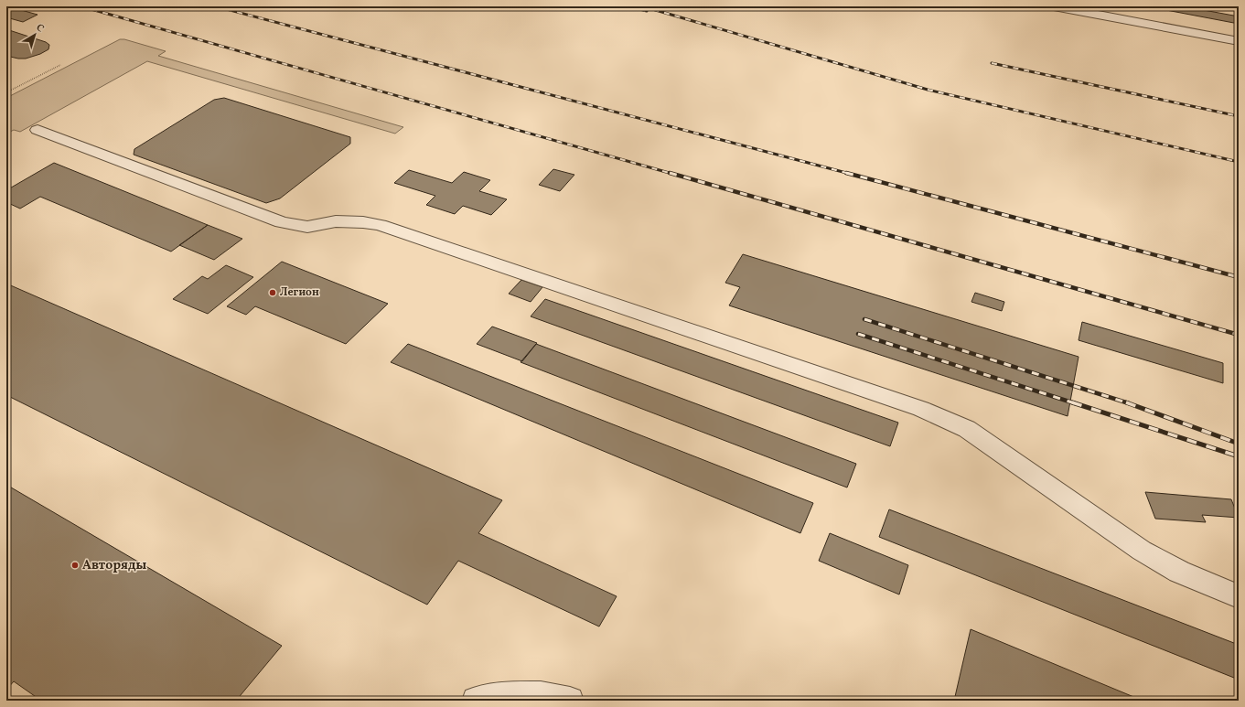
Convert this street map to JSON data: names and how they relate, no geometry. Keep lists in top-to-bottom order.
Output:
{
  "places": ["Легион", "Авторяды"],
  "north": "top right"
}
